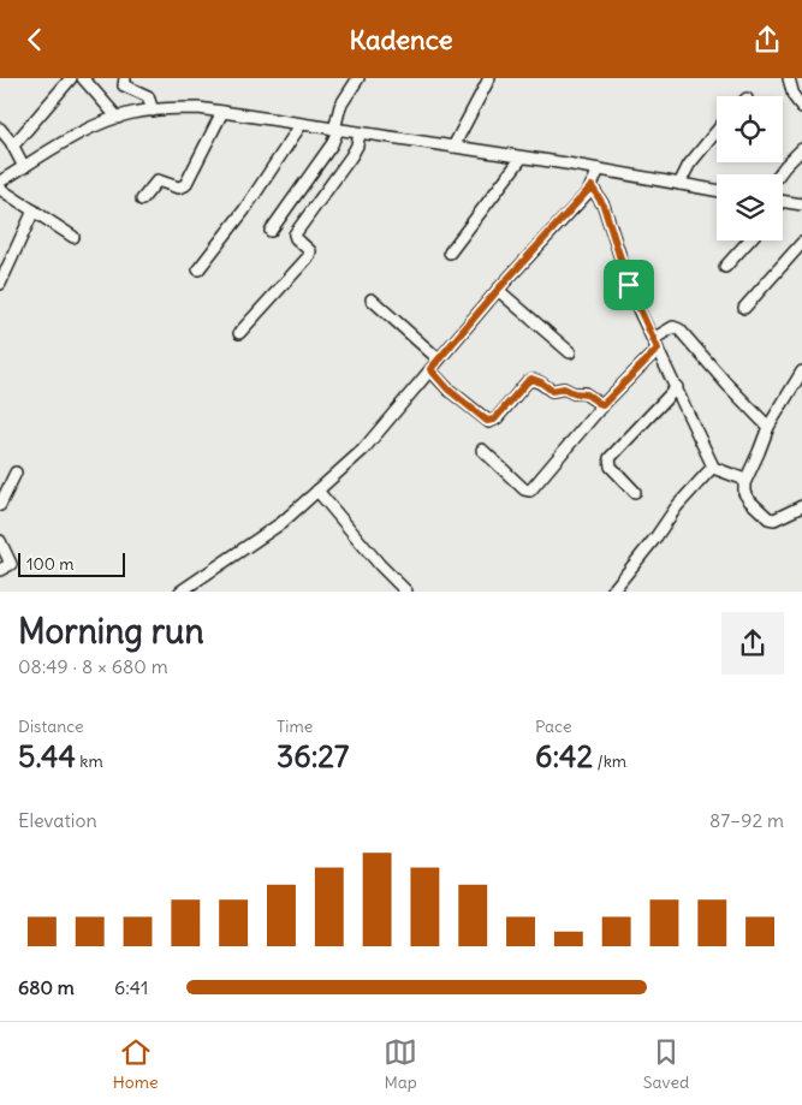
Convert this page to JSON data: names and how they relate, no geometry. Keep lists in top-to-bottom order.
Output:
{
  "scale_bar": "100 m",
  "page": {
    "header": "Kadence",
    "scale": "100 m",
    "heading": ["Morning run", "08:49 · 8 × 680 m"],
    "stats": [
      ["Distance", "5.44 km"],
      ["Time", "36:27"],
      ["Pace", "6:42 /km"]
    ],
    "chart": ["Elevation", "87–92 m"],
    "list": [
      {
        "name": "680 m",
        "note": "6:41"
      }
    ],
    "tabs": ["Home", "Map", "Saved"]
  }
}
